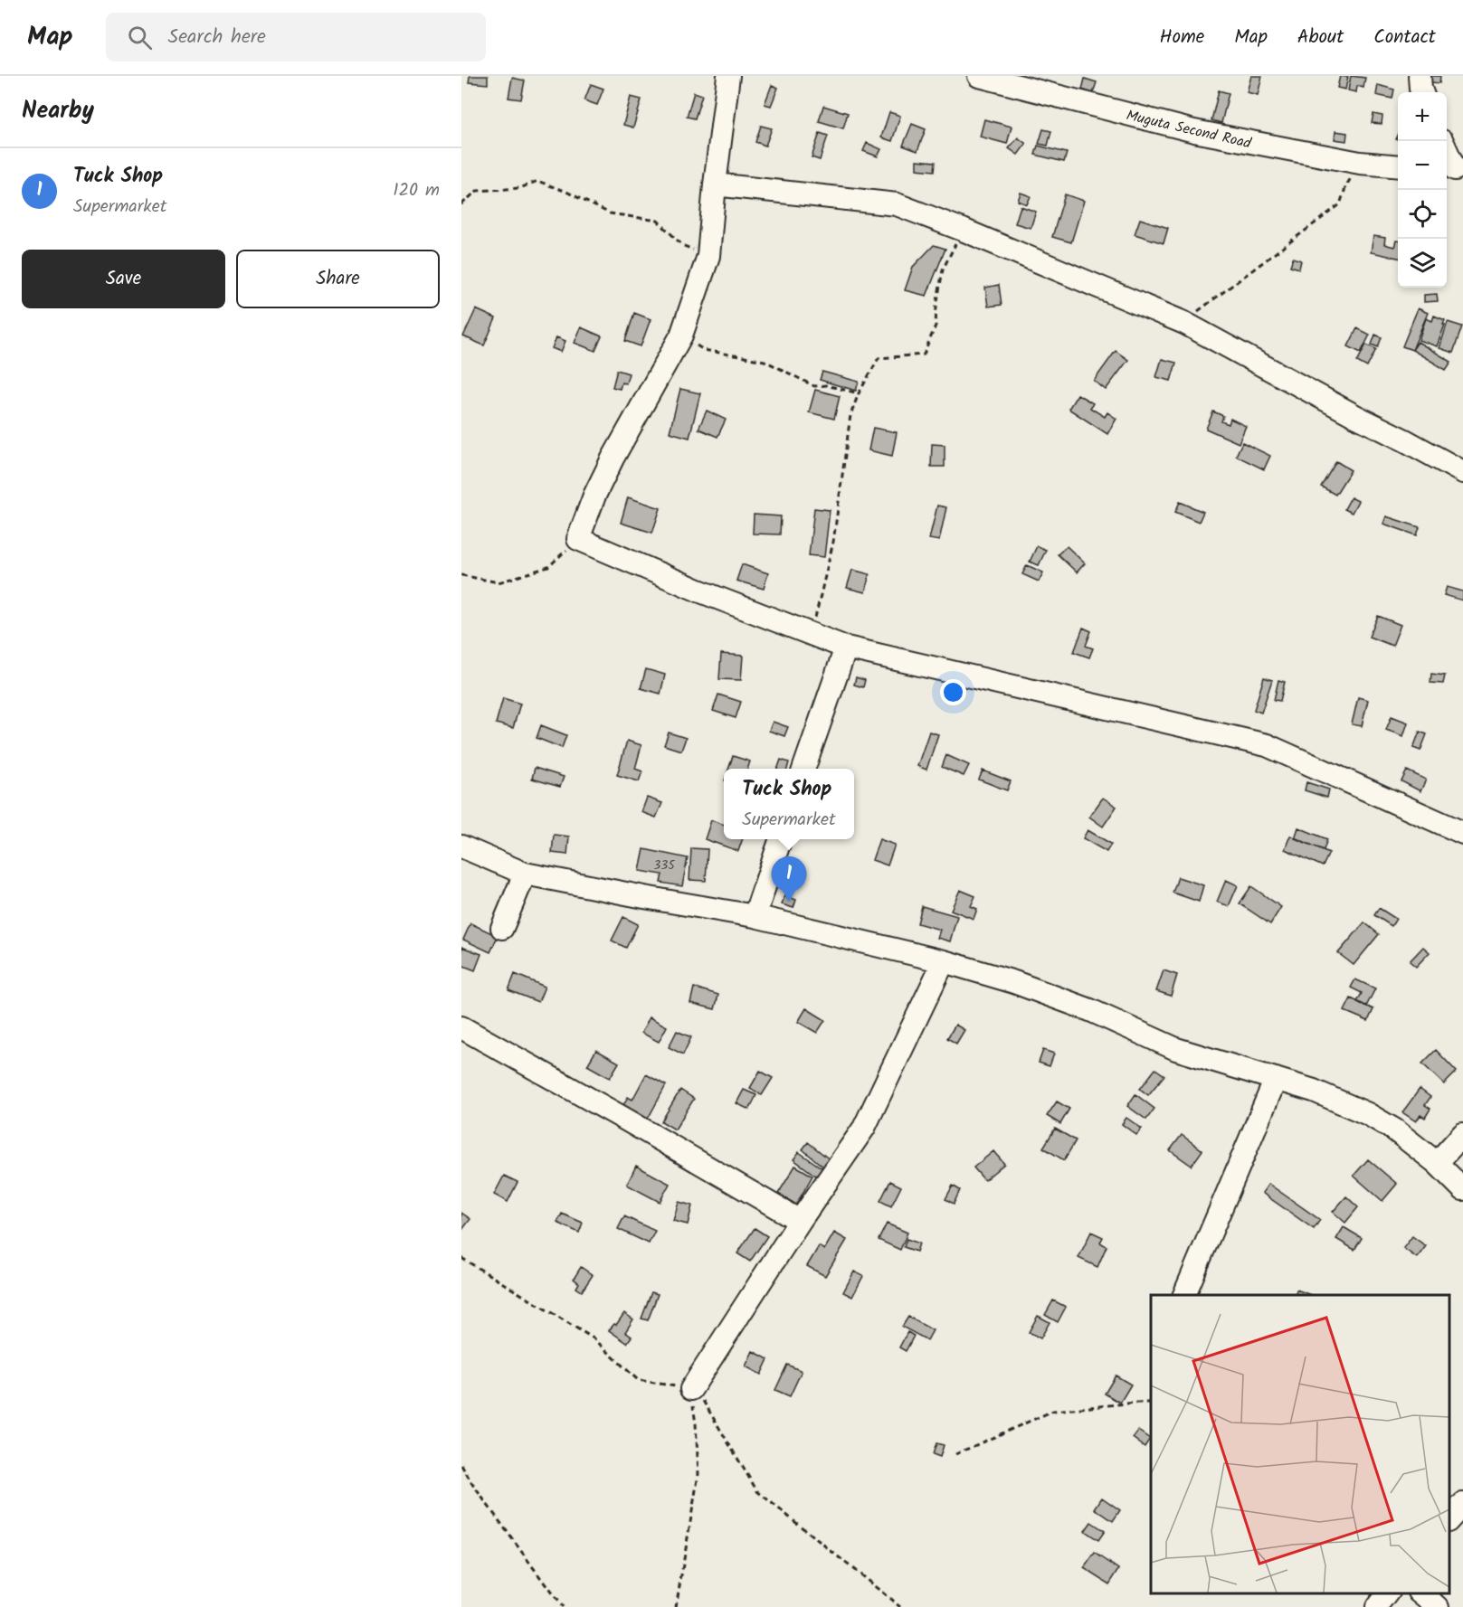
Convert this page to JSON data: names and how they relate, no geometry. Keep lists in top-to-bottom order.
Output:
{
  "streets": {
    "street": ["Muguta Second Road"]
  },
  "house_numbers": ["335"],
  "page": {
    "header": "Map",
    "search": "Search here",
    "nav": [
      "Home",
      "Map",
      "About",
      "Contact"
    ],
    "heading": "Nearby",
    "map_buttons": ["+", "−"],
    "list": [
      {
        "mark": "1",
        "name": "Tuck Shop",
        "note": "Supermarket",
        "value": "120 m"
      }
    ],
    "buttons": ["Save", "Share"],
    "popup": ["Tuck Shop", "Supermarket"],
    "pins": "1"
  }
}
